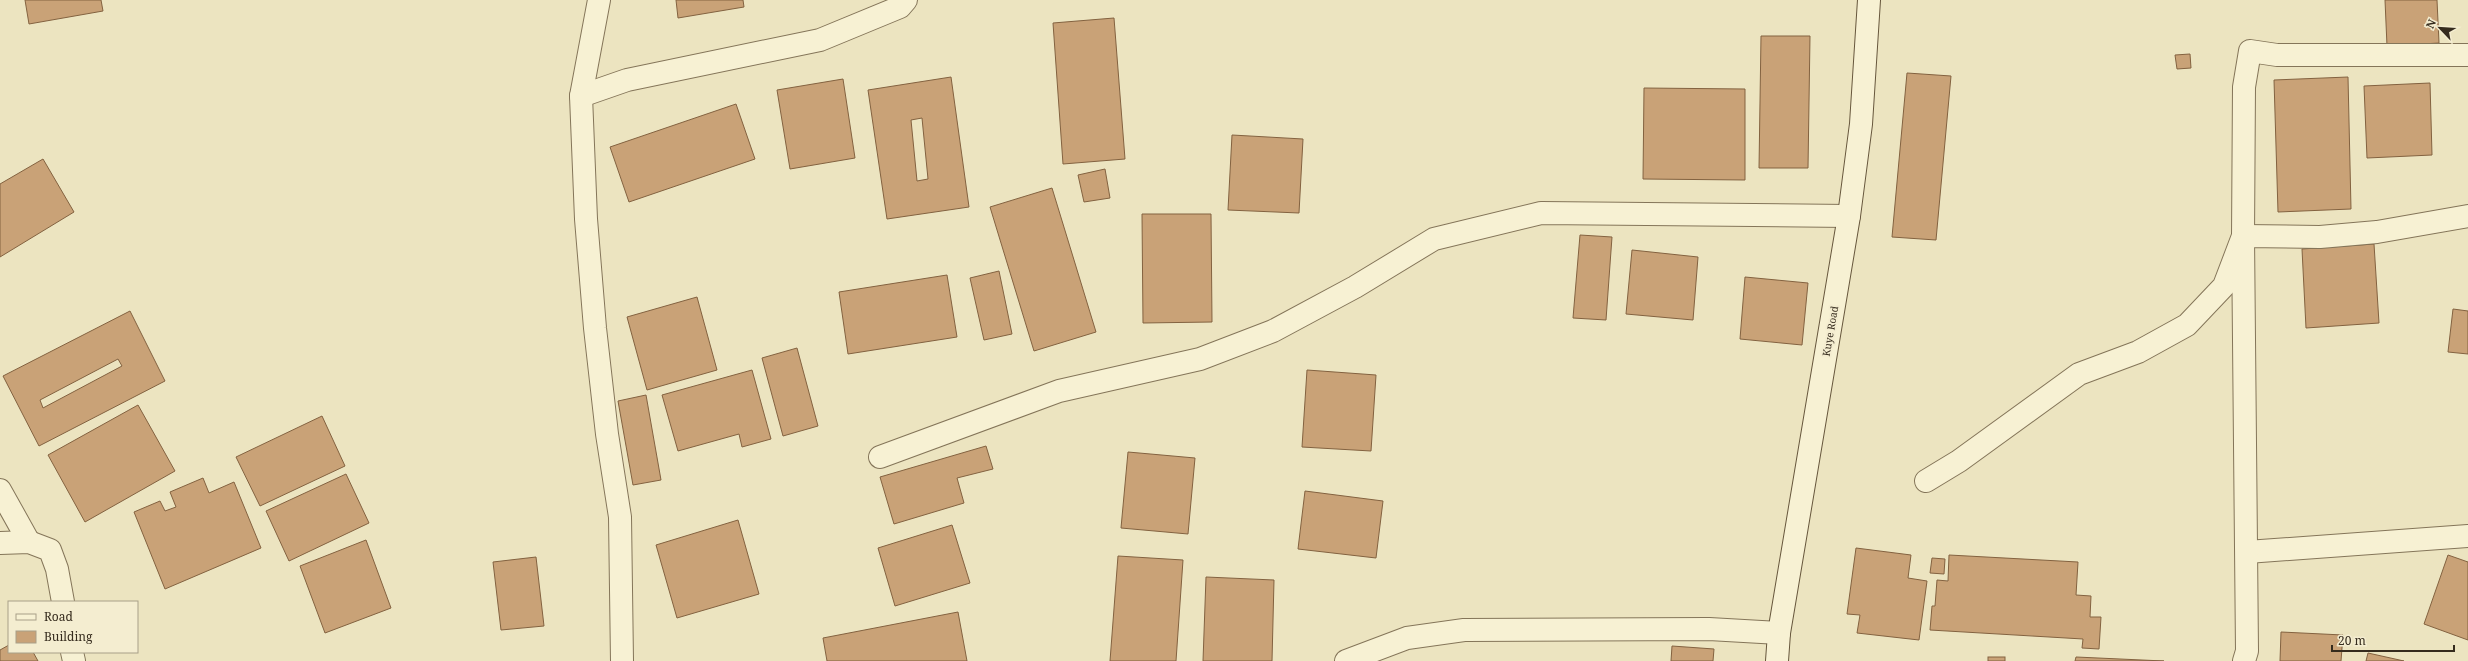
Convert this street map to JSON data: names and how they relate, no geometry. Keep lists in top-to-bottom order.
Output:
{
  "streets": {
    "street": ["Kuye Road"]
  },
  "legend": ["Road", "Building"],
  "scale_bar": "20 m",
  "north": "top left"
}
